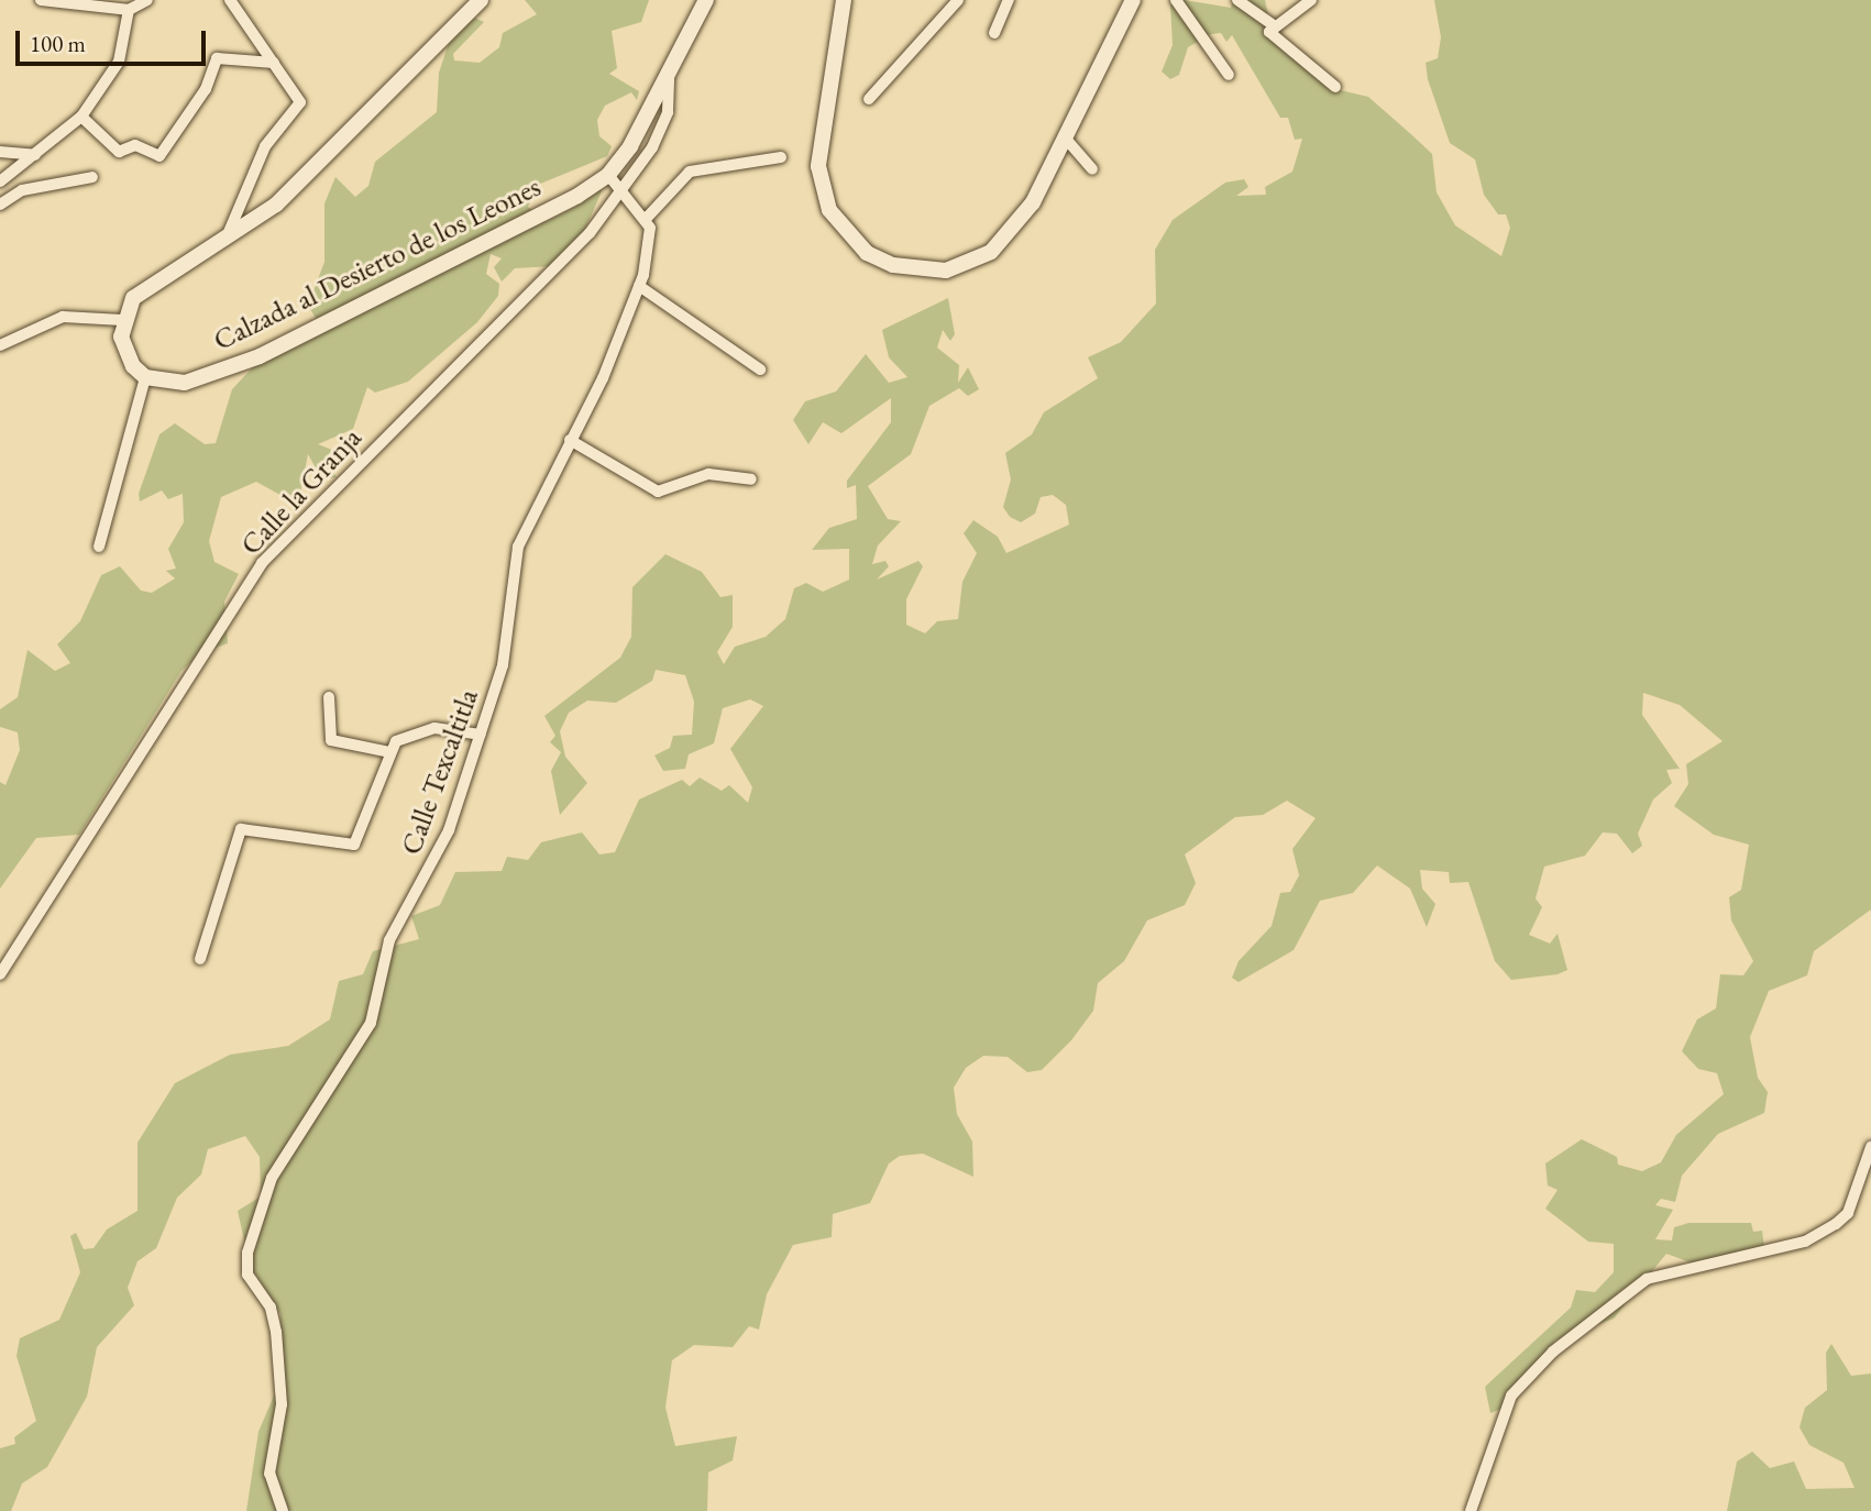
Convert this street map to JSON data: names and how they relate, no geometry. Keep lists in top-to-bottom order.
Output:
{
  "streets": {
    "street": ["Calzada al Desierto de los Leones", "Calle la Granja", "Calle Texcaltitla"]
  },
  "scale_bar": "100 m"
}
